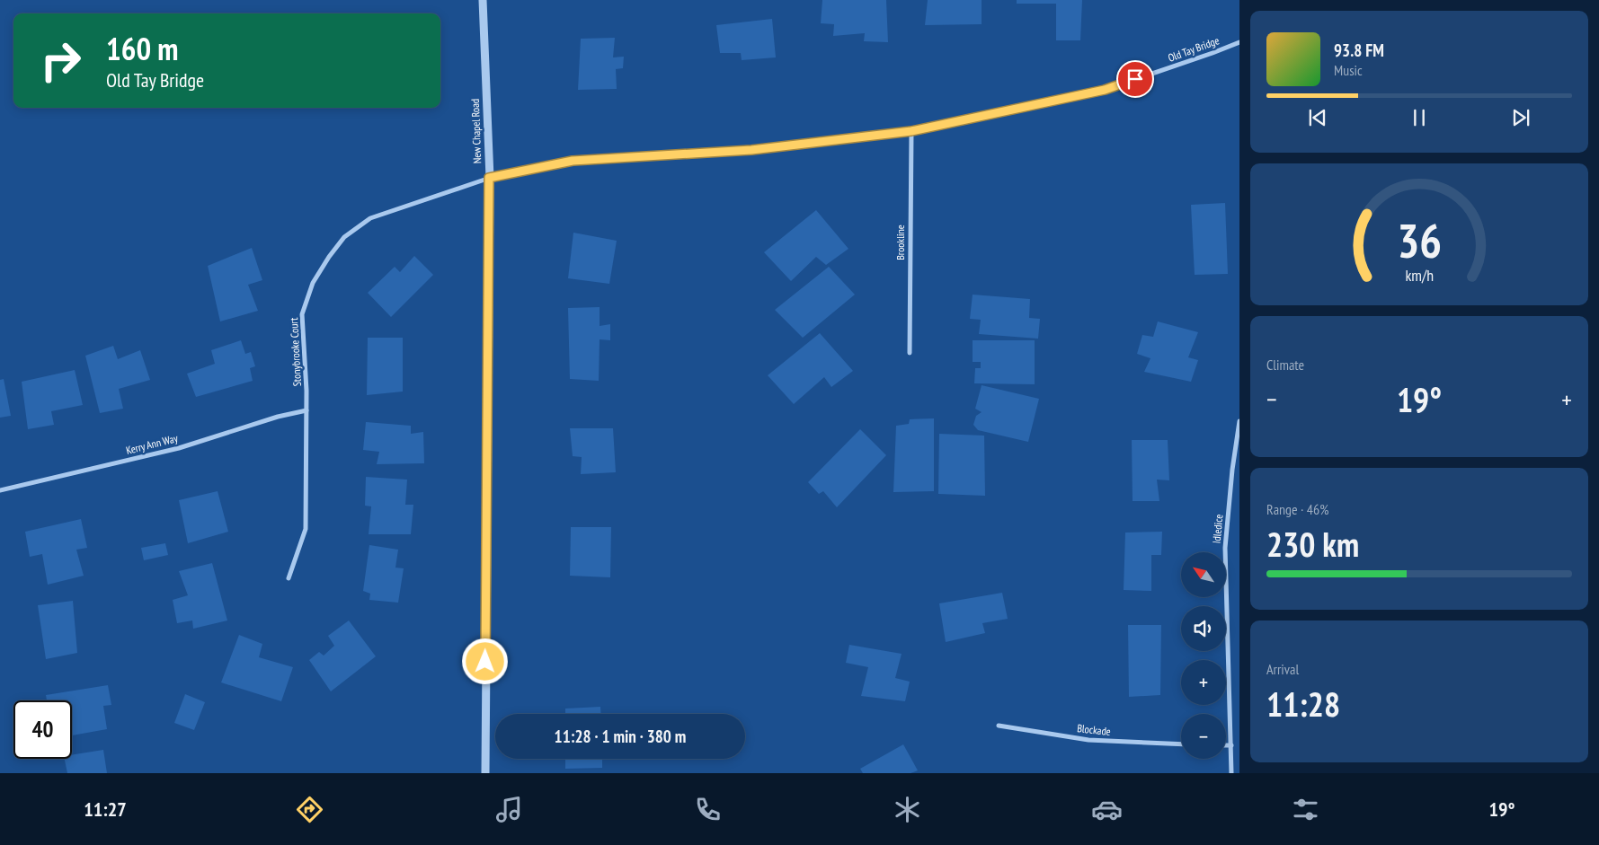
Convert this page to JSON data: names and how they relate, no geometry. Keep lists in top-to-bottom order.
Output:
{
  "streets": {
    "street": [
      "Old Tay Bridge",
      "New Chapel Road",
      "Brookline",
      "Stonybrooke Court",
      "Kerry Ann Way",
      "Idledice",
      "Blockade"
    ]
  },
  "crossings": [
    ["Old Tay Bridge", "New Chapel Road"],
    ["Old Tay Bridge", "Brookline"],
    ["Old Tay Bridge", "Stonybrooke Court"],
    ["New Chapel Road", "Stonybrooke Court"],
    ["Stonybrooke Court", "Kerry Ann Way"]
  ],
  "north": "top left",
  "page": {
    "turn": ["160 m", "Old Tay Bridge"],
    "song": ["93.8 FM", "Music"],
    "tile": [
      "Climate",
      ["Range · 46%", "230 km"],
      ["Arrival", "11:28"]
    ],
    "heat": ["−", "19°", "+"],
    "map_buttons": ["+", "−"],
    "limit": "40",
    "trip": "11:28 · 1 min · 380 m",
    "tabs": ["11:27", "19°"],
    "gauge": ["36", "km/h"]
  }
}
